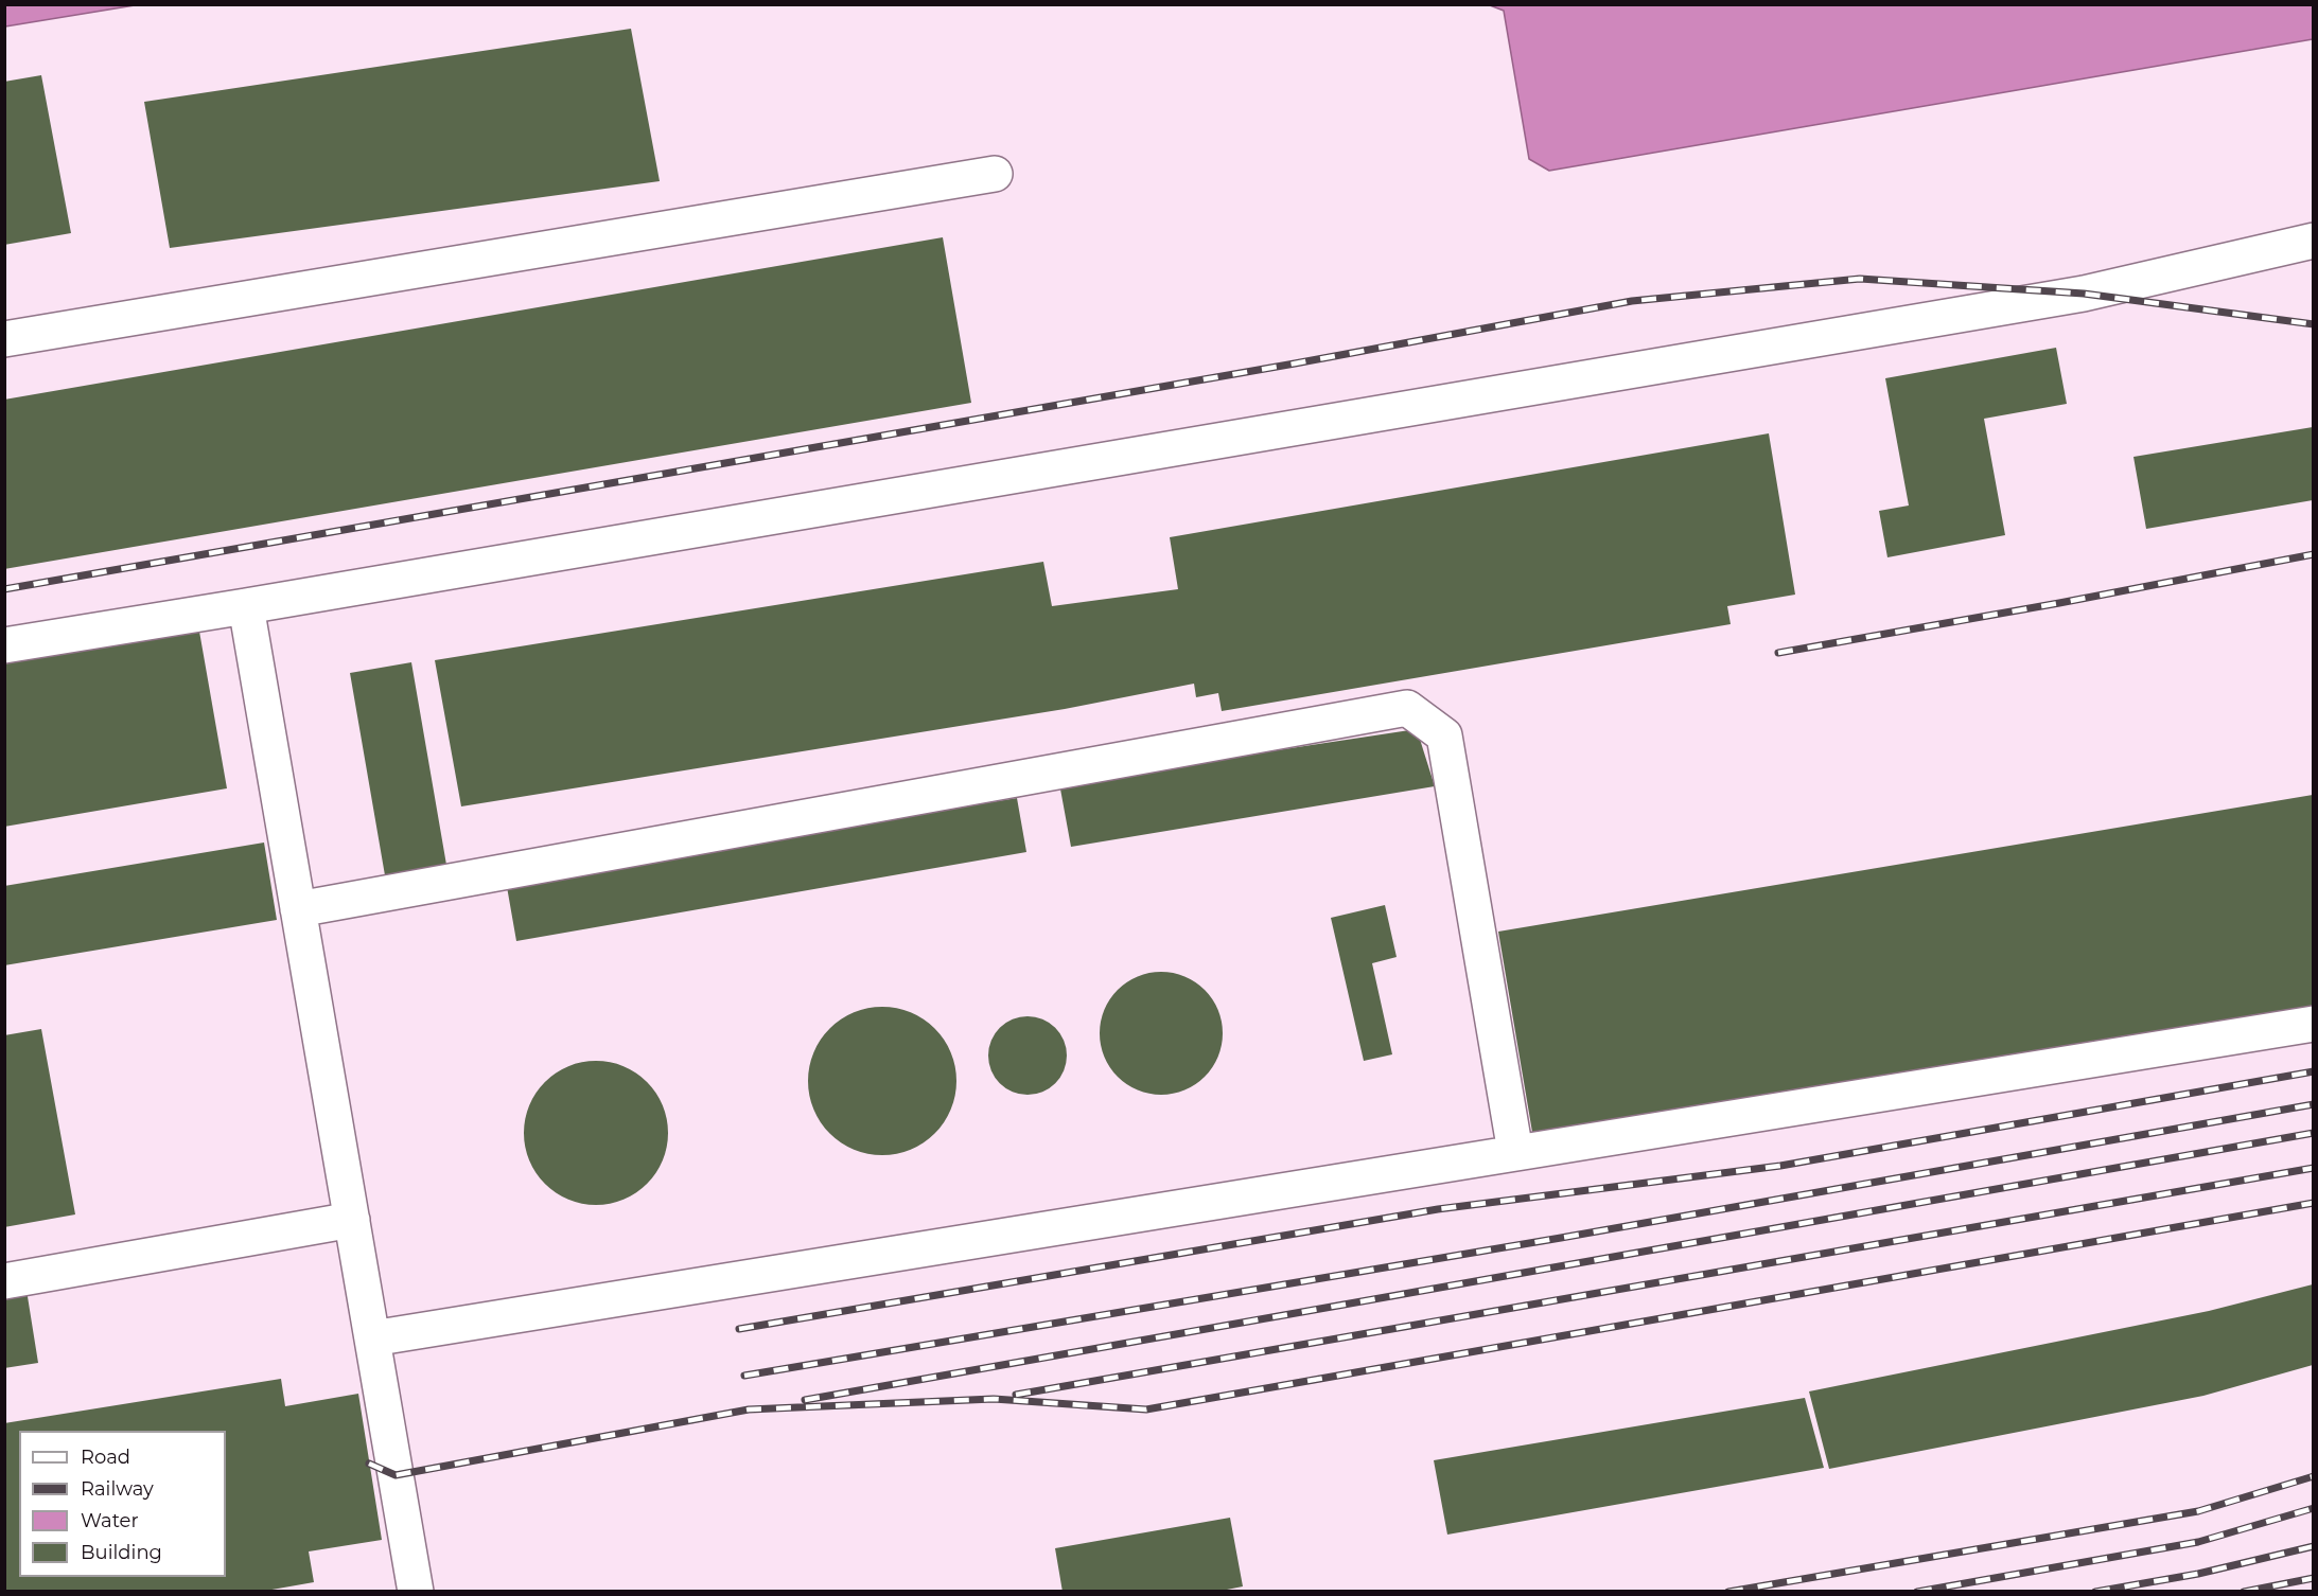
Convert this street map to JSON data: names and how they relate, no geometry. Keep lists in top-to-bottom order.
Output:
{
  "legend": [
    "Road",
    "Railway",
    "Water",
    "Building"
  ]
}
